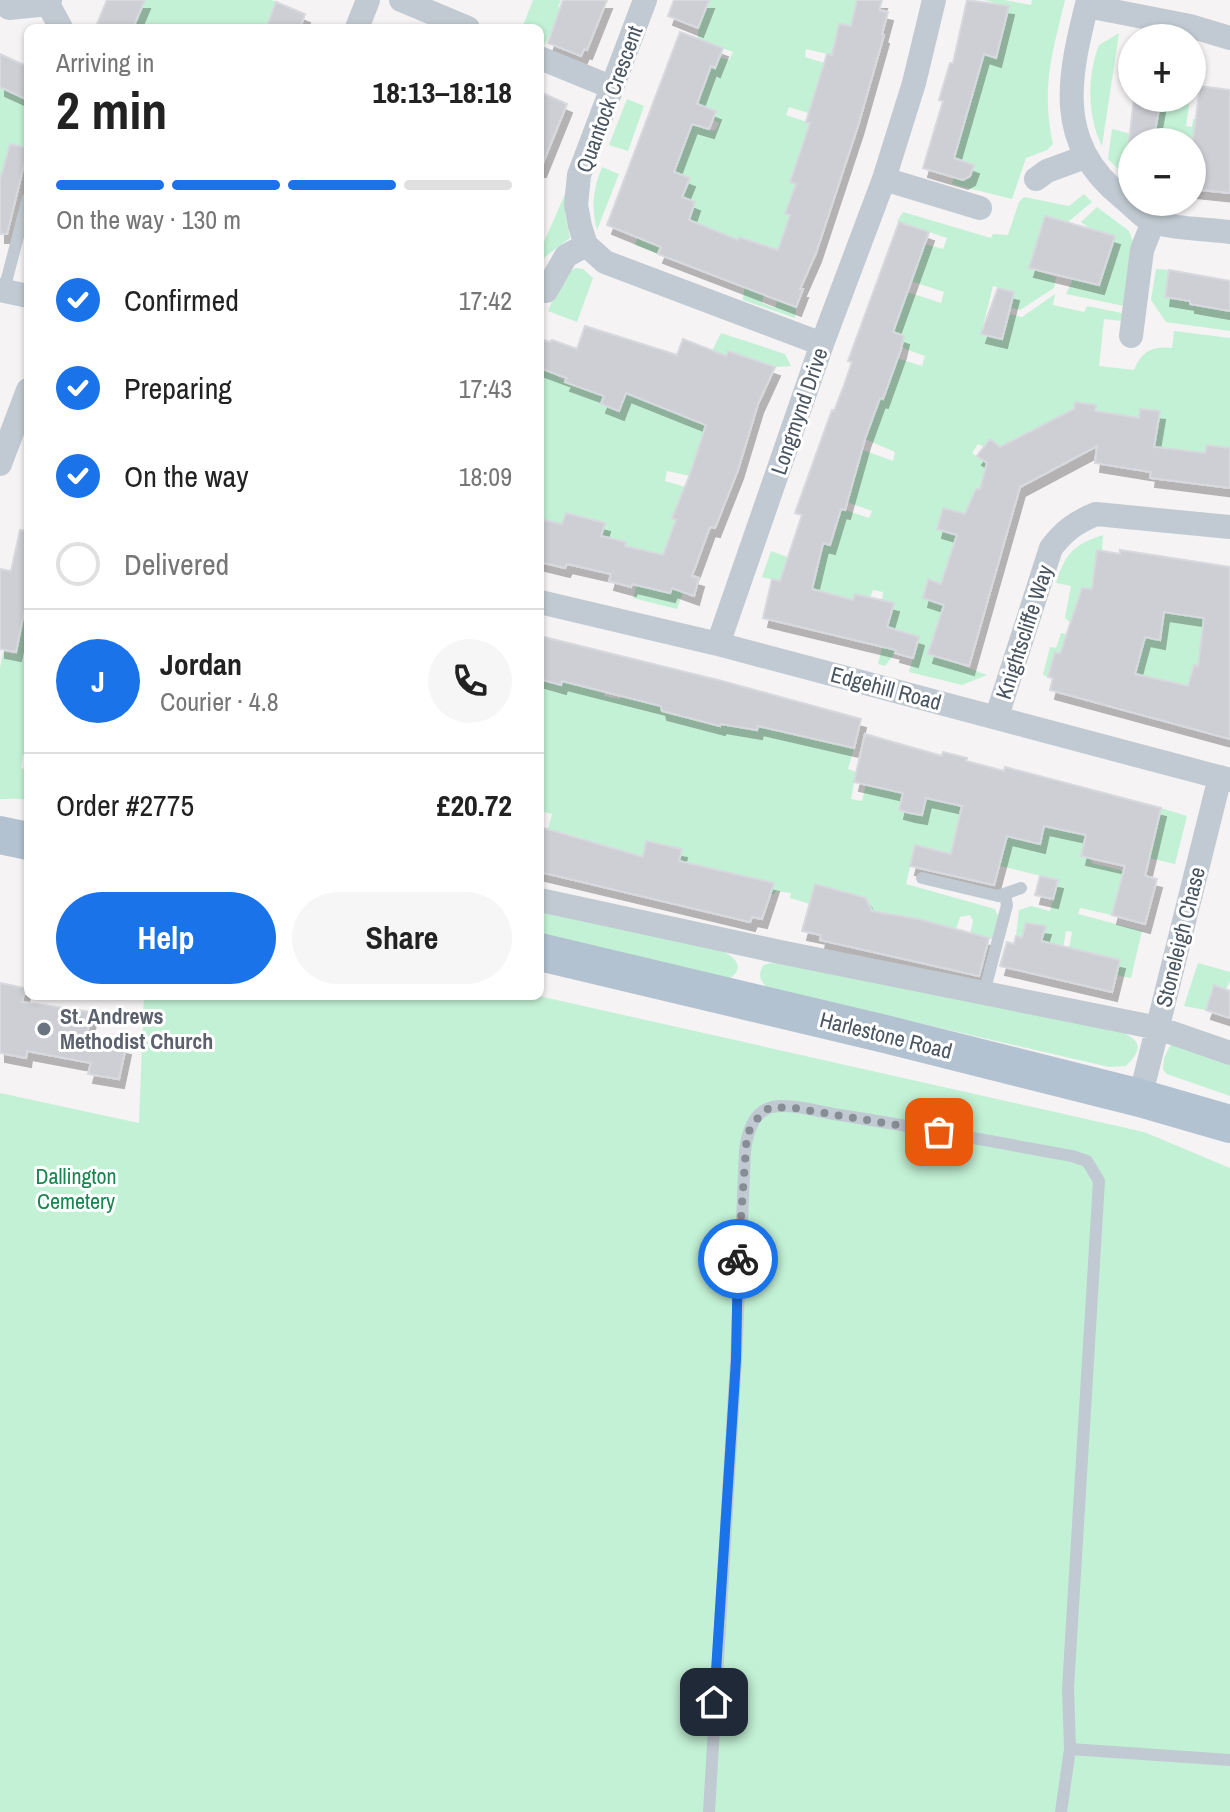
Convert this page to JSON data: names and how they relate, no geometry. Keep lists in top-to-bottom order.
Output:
{
  "streets": {
    "main road": ["Harlestone Road"],
    "street": [
      "Quantock Crescent",
      "Longmynd Drive",
      "Knightscliffe Way",
      "Edgehill Road",
      "Stoneleigh Chase"
    ]
  },
  "crossings": [
    ["Longmynd Drive", "Edgehill Road"],
    ["Knightscliffe Way", "Edgehill Road"],
    ["Edgehill Road", "Stoneleigh Chase"],
    ["Stoneleigh Chase", "Harlestone Road"]
  ],
  "parks": ["Dallington Cemetery"],
  "places": ["St. Andrews Methodist Church"],
  "page": {
    "map_buttons": ["+", "−"],
    "heading": ["2 min", "Arriving in", "18:13–18:18"],
    "panel": [
      "Jordan",
      "Courier · 4.8",
      "Order #2775",
      "£20.72"
    ],
    "bar": "On the way · 130 m",
    "list": [
      ["Confirmed", "17:42"],
      ["Preparing", "17:43"],
      ["On the way", "18:09"],
      "Delivered"
    ],
    "round": "J",
    "buttons": ["Help", "Share"]
  }
}
